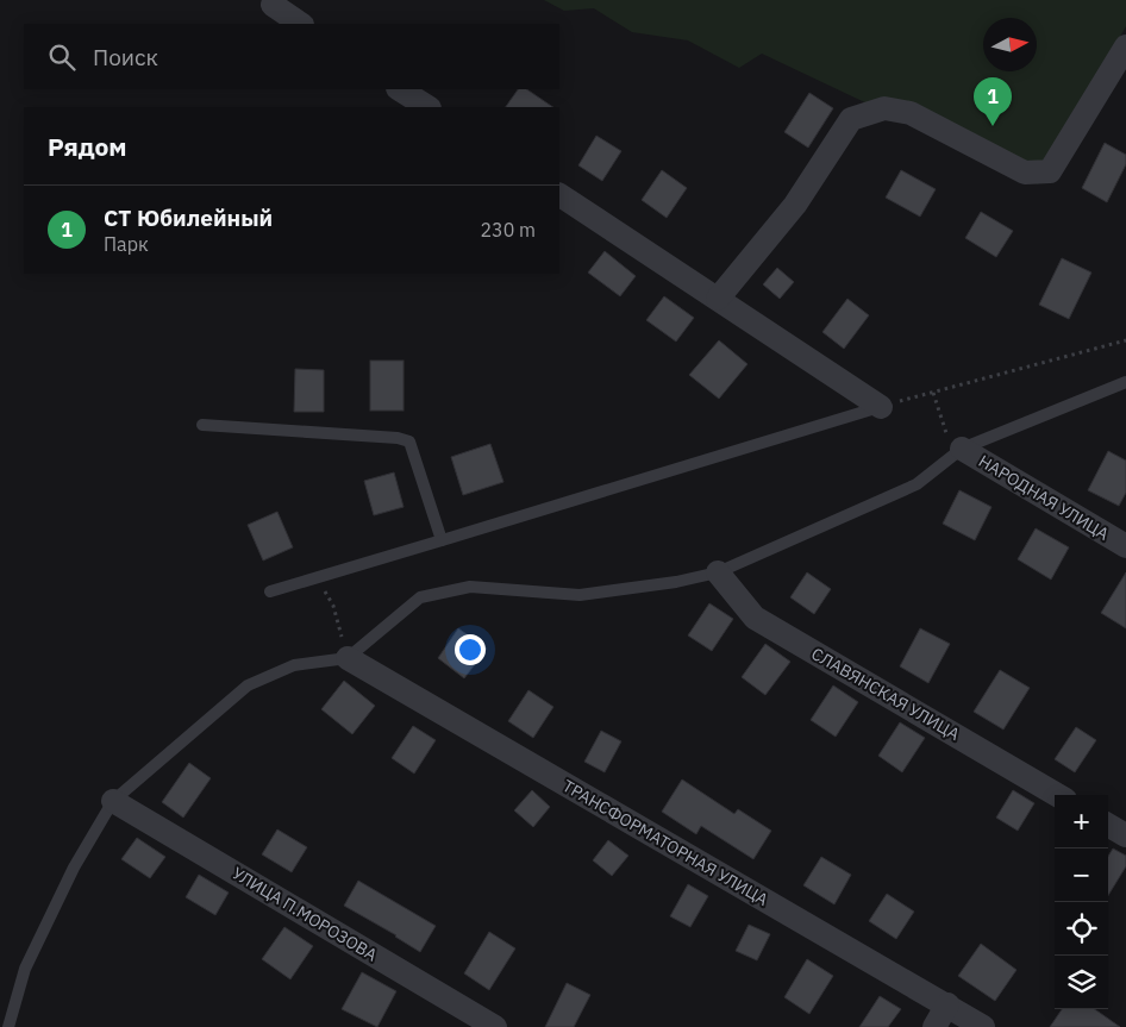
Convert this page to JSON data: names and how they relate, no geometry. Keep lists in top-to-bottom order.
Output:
{
  "streets": {
    "street": [
      "НАРОДНАЯ УЛИЦА",
      "СЛАВЯНСКАЯ УЛИЦА",
      "ТРАНСФОРМАТОРНАЯ УЛИЦА",
      "УЛИЦА П.МОРОЗОВА"
    ]
  },
  "north": "right",
  "page": {
    "search": "Поиск",
    "pins": "1",
    "heading": "Рядом",
    "list": [
      {
        "mark": "1",
        "name": "СТ Юбилейный",
        "note": "Парк",
        "value": "230 m"
      }
    ],
    "map_buttons": ["+", "−"]
  }
}
